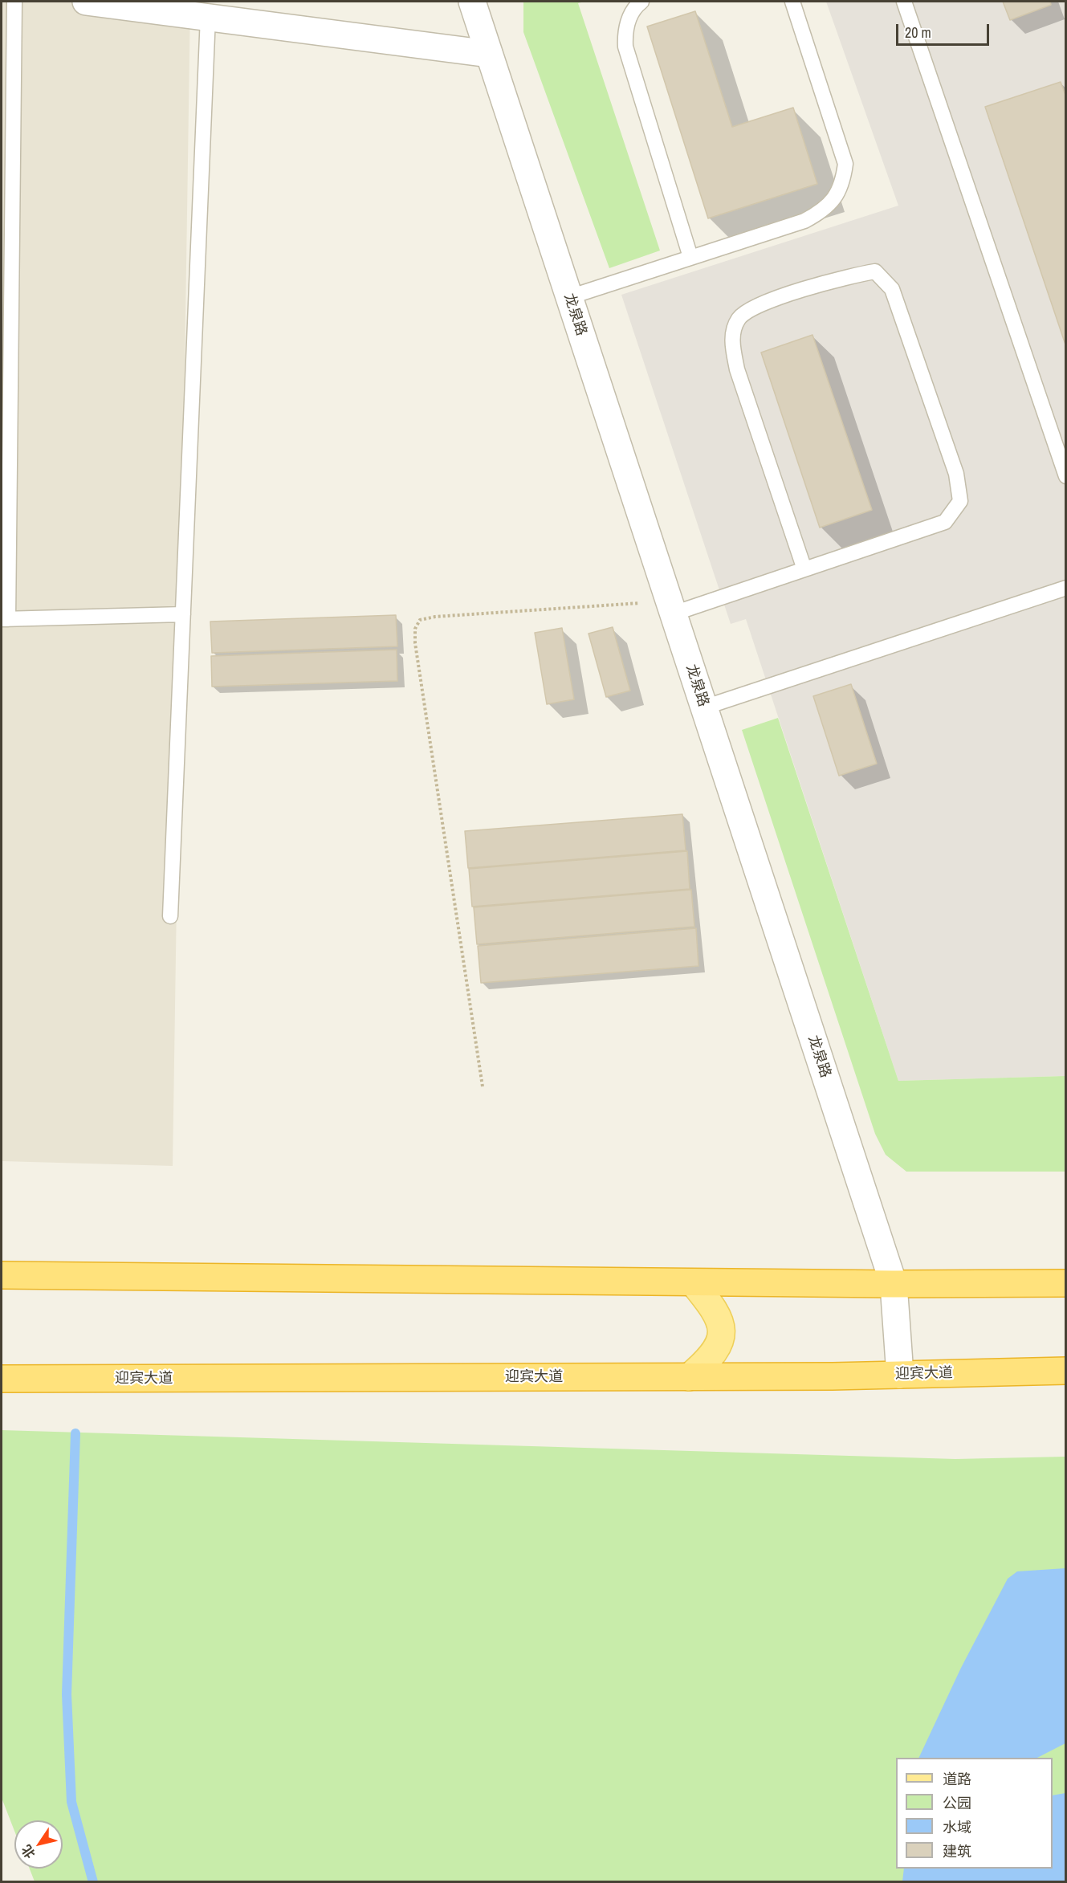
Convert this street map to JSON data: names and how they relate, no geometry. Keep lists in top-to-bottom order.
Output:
{
  "streets": {
    "highway": ["迎宾大道"],
    "street": ["龙泉路"]
  },
  "crossings": [
    ["龙泉路", "迎宾大道"]
  ],
  "legend": [
    "道路",
    "公园",
    "水域",
    "建筑"
  ],
  "scale_bar": "20 m",
  "north": "bottom left"
}
